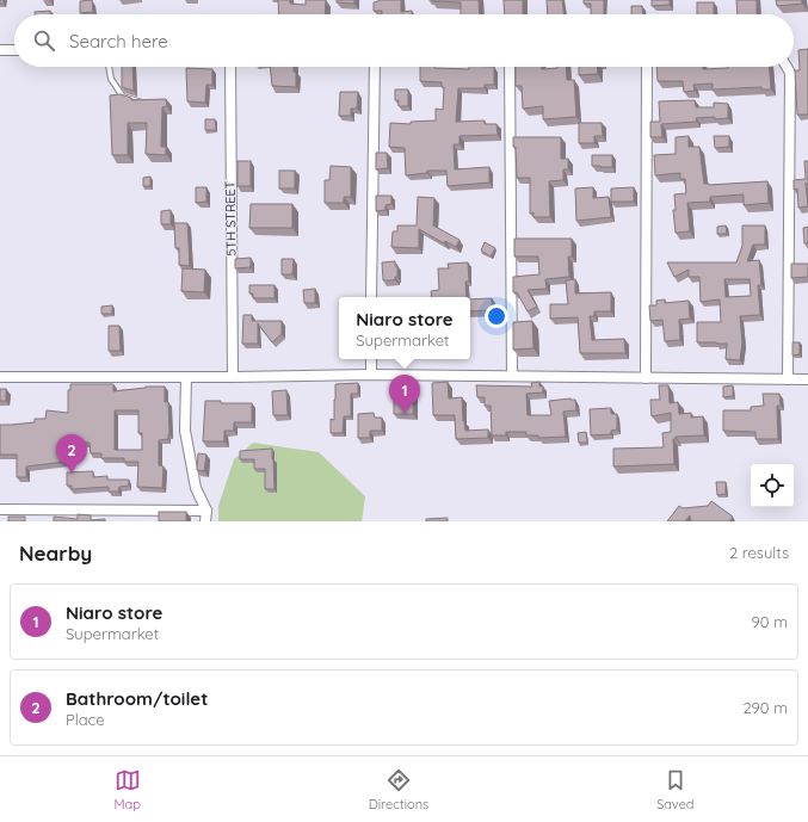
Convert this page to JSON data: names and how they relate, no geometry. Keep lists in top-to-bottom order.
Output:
{
  "streets": {
    "street": ["5TH STREET"]
  },
  "page": {
    "search": "Search here",
    "popup": ["Niaro store", "Supermarket"],
    "pins": ["1", "2"],
    "heading": ["Nearby", "2 results"],
    "list": [
      {
        "mark": "1",
        "name": "Niaro store",
        "note": "Supermarket",
        "value": "90 m"
      },
      {
        "mark": "2",
        "name": "Bathroom/toilet",
        "note": "Place",
        "value": "290 m"
      }
    ],
    "nav": ["Map", "Directions", "Saved"]
  }
}
